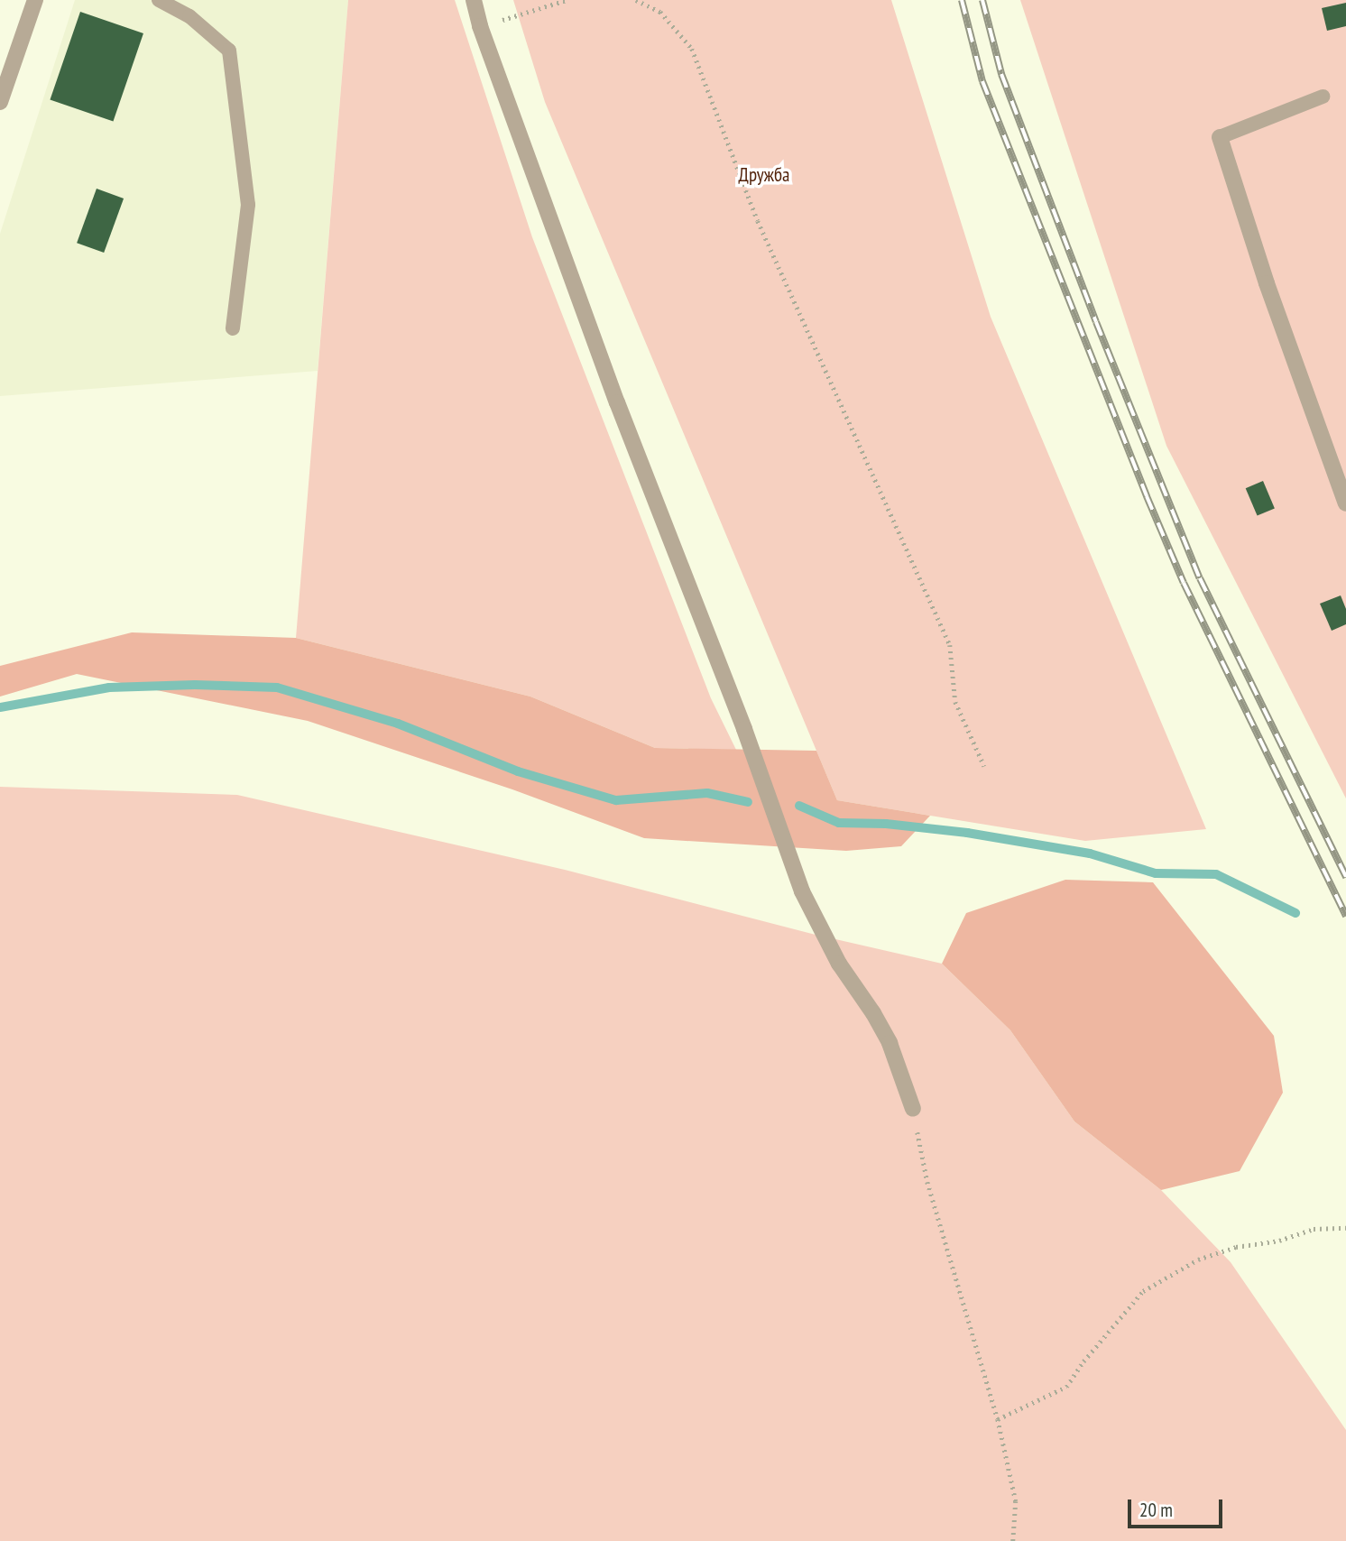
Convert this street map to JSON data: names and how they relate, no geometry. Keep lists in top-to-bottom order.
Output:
{
  "parks": ["Дружба"],
  "scale_bar": "20 m"
}
